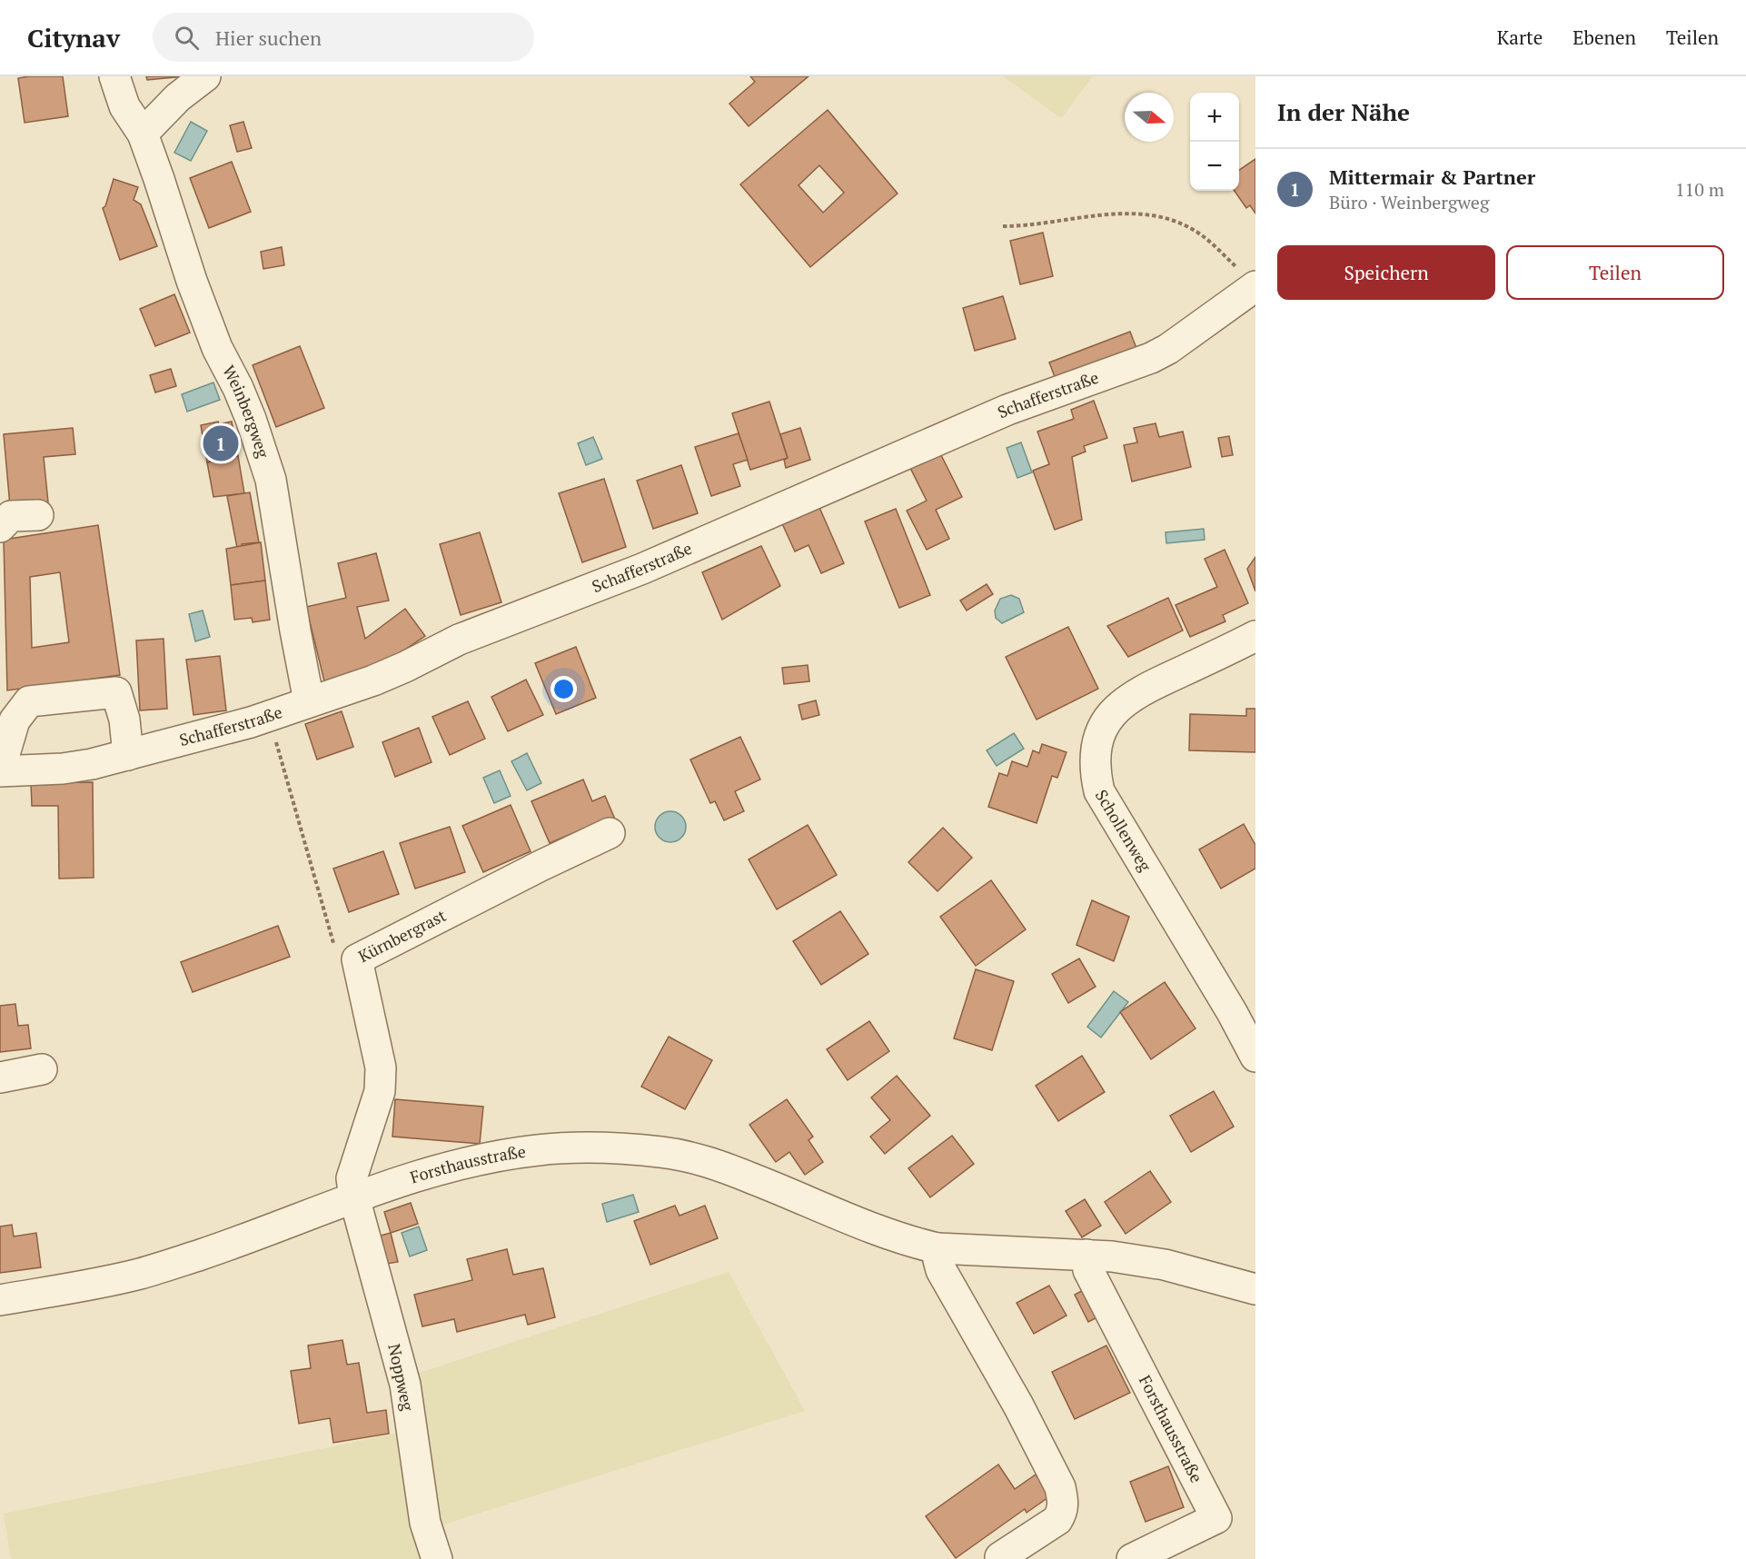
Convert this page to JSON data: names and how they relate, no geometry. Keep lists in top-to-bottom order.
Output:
{
  "streets": {
    "street": [
      "Schafferstraße",
      "Weinbergweg",
      "Schollenweg",
      "Kürnbergrast",
      "Forsthausstraße",
      "Noppweg"
    ]
  },
  "crossings": [
    ["Schafferstraße", "Weinbergweg"],
    ["Kürnbergrast", "Forsthausstraße"],
    ["Kürnbergrast", "Noppweg"],
    ["Forsthausstraße", "Noppweg"]
  ],
  "north": "right",
  "page": {
    "header": "Citynav",
    "search": "Hier suchen",
    "nav": ["Karte", "Ebenen", "Teilen"],
    "heading": "In der Nähe",
    "map_buttons": ["+", "−"],
    "list": [
      {
        "mark": "1",
        "name": "Mittermair & Partner",
        "note": "Büro · Weinbergweg",
        "value": "110 m"
      }
    ],
    "buttons": ["Speichern", "Teilen"],
    "pins": "1"
  }
}
